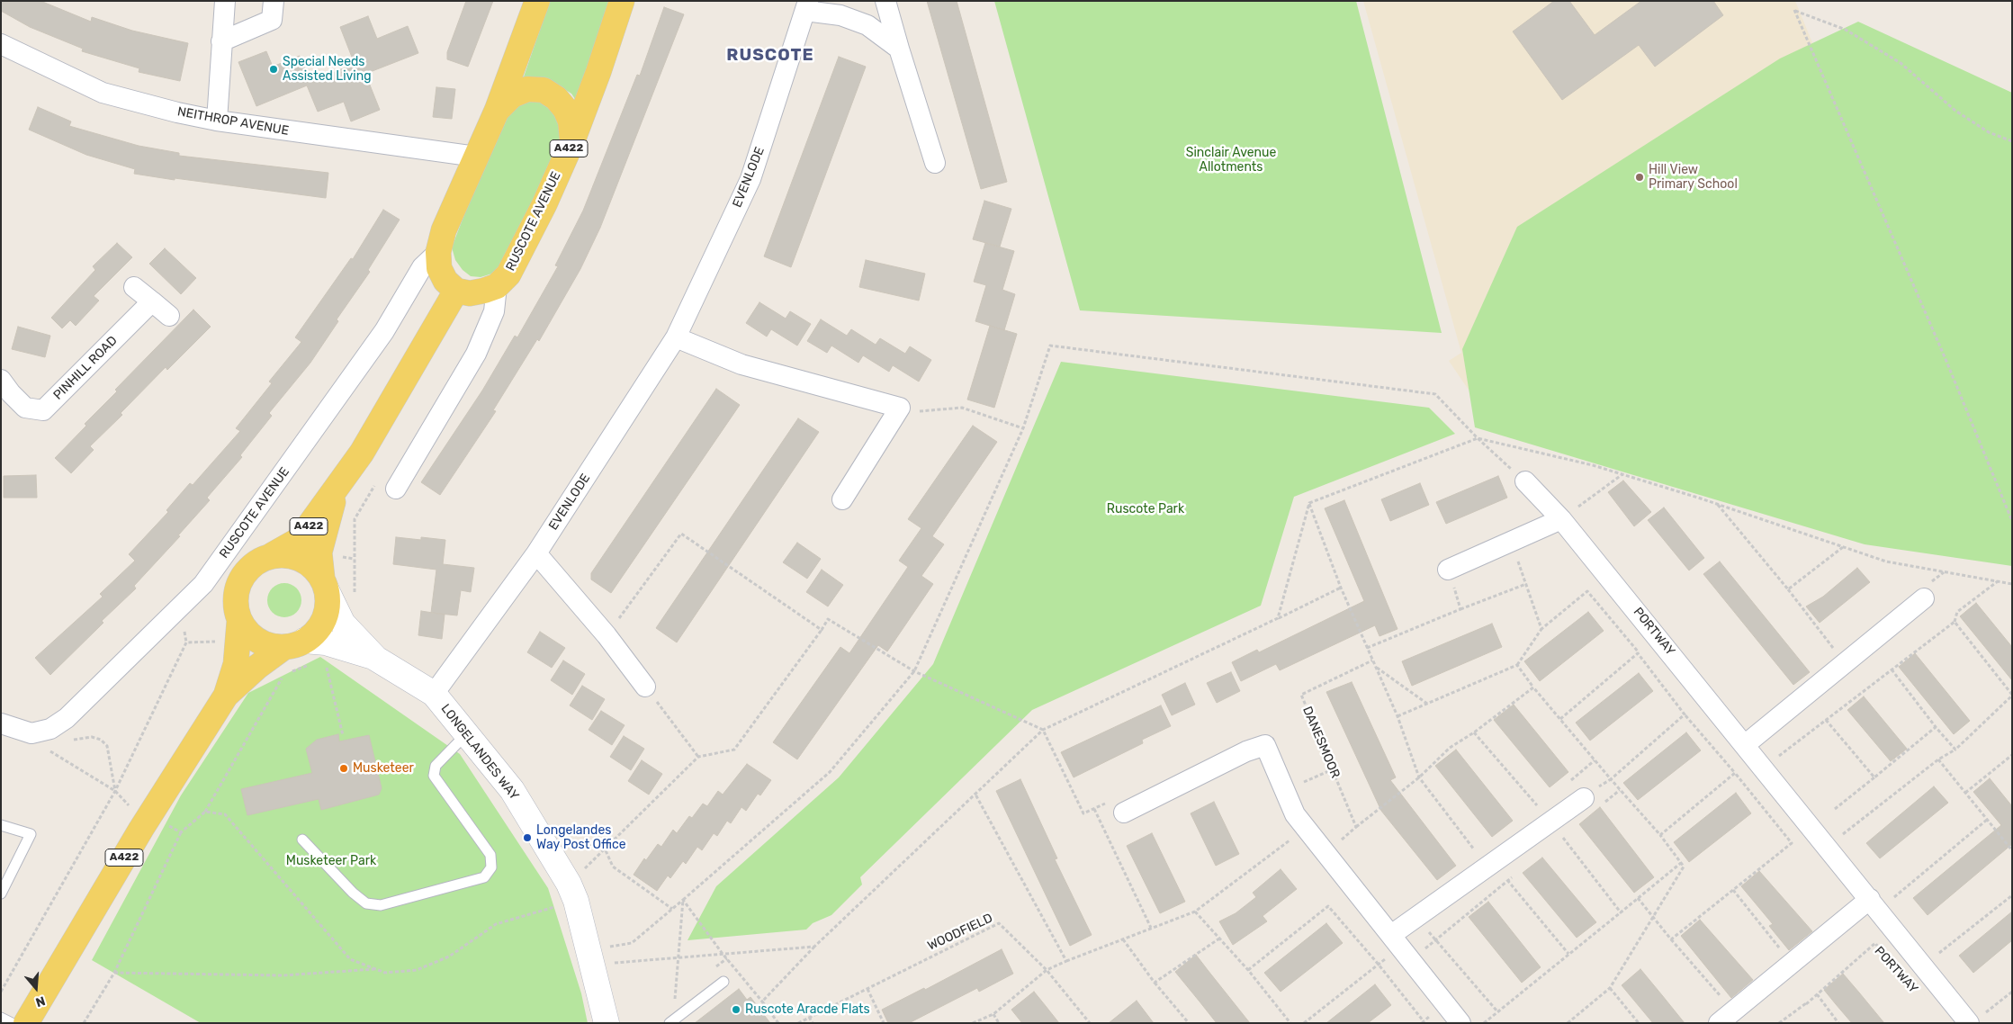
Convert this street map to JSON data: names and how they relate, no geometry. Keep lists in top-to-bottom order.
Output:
{
  "streets": {
    "main road": ["A422", "RUSCOTE AVENUE"],
    "street": [
      "NEITHROP AVENUE",
      "EVENLODE",
      "PINHILL ROAD",
      "PORTWAY",
      "LONGELANDES WAY"
    ],
    "path": ["DANESMOOR", "WOODFIELD"]
  },
  "crossings": [
    ["NEITHROP AVENUE", "A422"],
    ["A422", "RUSCOTE AVENUE"],
    ["A422", "LONGELANDES WAY"],
    ["EVENLODE", "LONGELANDES WAY"]
  ],
  "districts": ["RUSCOTE"],
  "parks": ["Sinclair Avenue Allotments", "Ruscote Park", "Musketeer Park"],
  "places": [
    "Special Needs Assisted Living",
    "Hill View Primary School",
    "Musketeer",
    "Longelandes Way Post Office",
    "Ruscote Aracde Flats"
  ],
  "north": "bottom"
}
